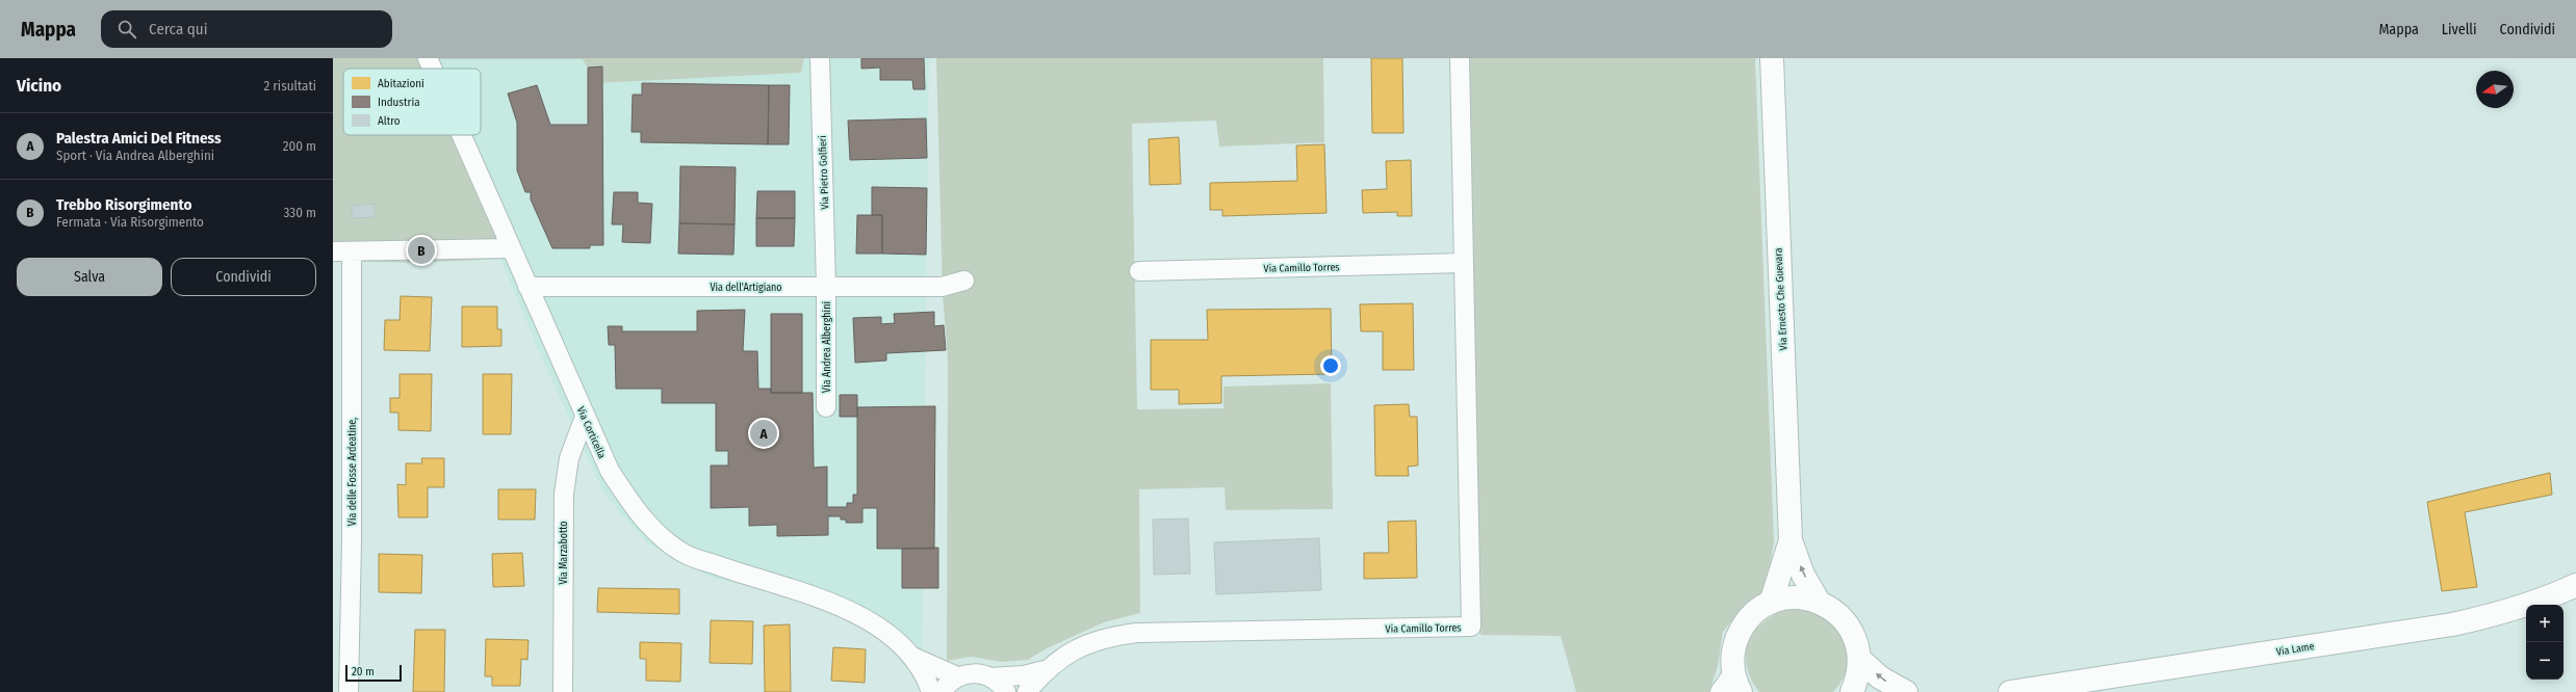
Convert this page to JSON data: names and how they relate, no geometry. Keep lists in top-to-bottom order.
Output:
{
  "streets": {
    "street": [
      "Via Pietro Golfieri",
      "Via Camillo Torres",
      "Via dell'Artigiano",
      "Via Ernesto Che Guevara",
      "Via Andrea Alberghini",
      "Via Corticella",
      "Via delle Fosse Ardeatine,",
      "Via Marzabotto",
      "Via Lame"
    ]
  },
  "crossings": [
    ["Via Pietro Golfieri", "Via dell'Artigiano"],
    ["Via Pietro Golfieri", "Via Andrea Alberghini"],
    ["Via dell'Artigiano", "Via Andrea Alberghini"],
    ["Via dell'Artigiano", "Via Corticella"],
    ["Via Corticella", "Via Marzabotto"]
  ],
  "legend": ["Abitazioni", "Industria", "Altro"],
  "scale_bar": "20 m",
  "north": "left",
  "page": {
    "header": "Mappa",
    "search": "Cerca qui",
    "nav": ["Mappa", "Livelli", "Condividi"],
    "heading": ["Vicino", "2 risultati"],
    "list": [
      {
        "mark": "A",
        "name": "Palestra Amici Del Fitness",
        "note": "Sport · Via Andrea Alberghini",
        "value": "200 m"
      },
      {
        "mark": "B",
        "name": "Trebbo Risorgimento",
        "note": "Fermata · Via Risorgimento",
        "value": "330 m"
      }
    ],
    "pins": ["B", "A"],
    "buttons": ["Salva", "Condividi"],
    "map_buttons": ["+", "−"],
    "scale": "20 m"
  }
}
